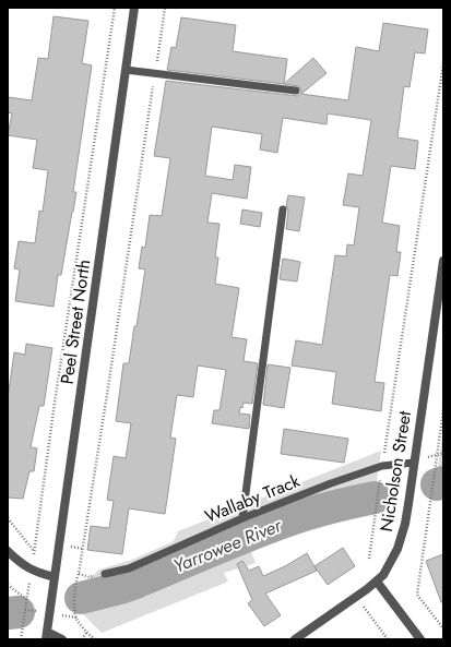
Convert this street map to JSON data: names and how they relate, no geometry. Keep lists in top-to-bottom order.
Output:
{
  "streets": {
    "street": ["Peel Street North", "Nicholson Street"],
    "lane": ["Wallaby Track"]
  },
  "crossings": [
    ["Nicholson Street", "Wallaby Track"]
  ],
  "water": ["Yarrowee River"]
}
